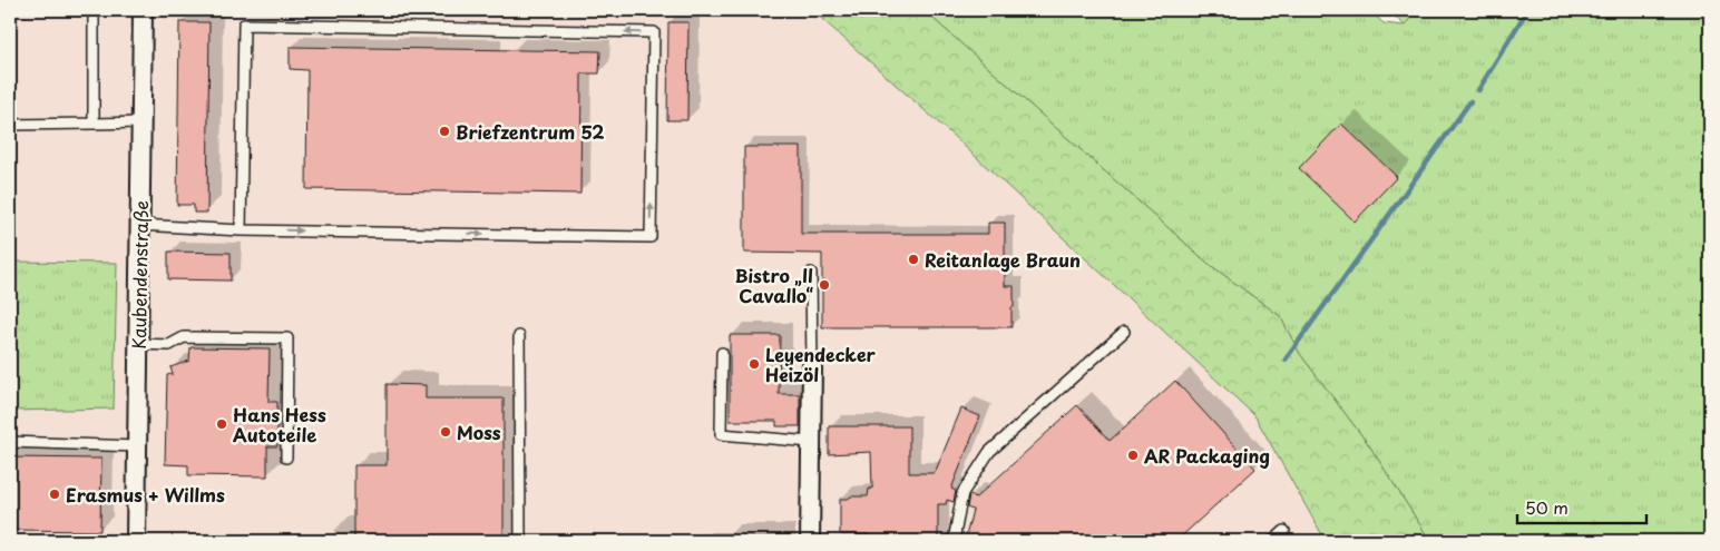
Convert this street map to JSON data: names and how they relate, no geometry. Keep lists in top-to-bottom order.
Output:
{
  "streets": {
    "street": ["Kaubendenstraße"]
  },
  "places": [
    "Briefzentrum 52",
    "Reitanlage Braun",
    "Bistro „Il Cavallo“",
    "Leyendecker Heizöl",
    "Hans Hess Autoteile",
    "Moss",
    "AR Packaging",
    "Erasmus + Willms"
  ],
  "scale_bar": "50 m"
}
